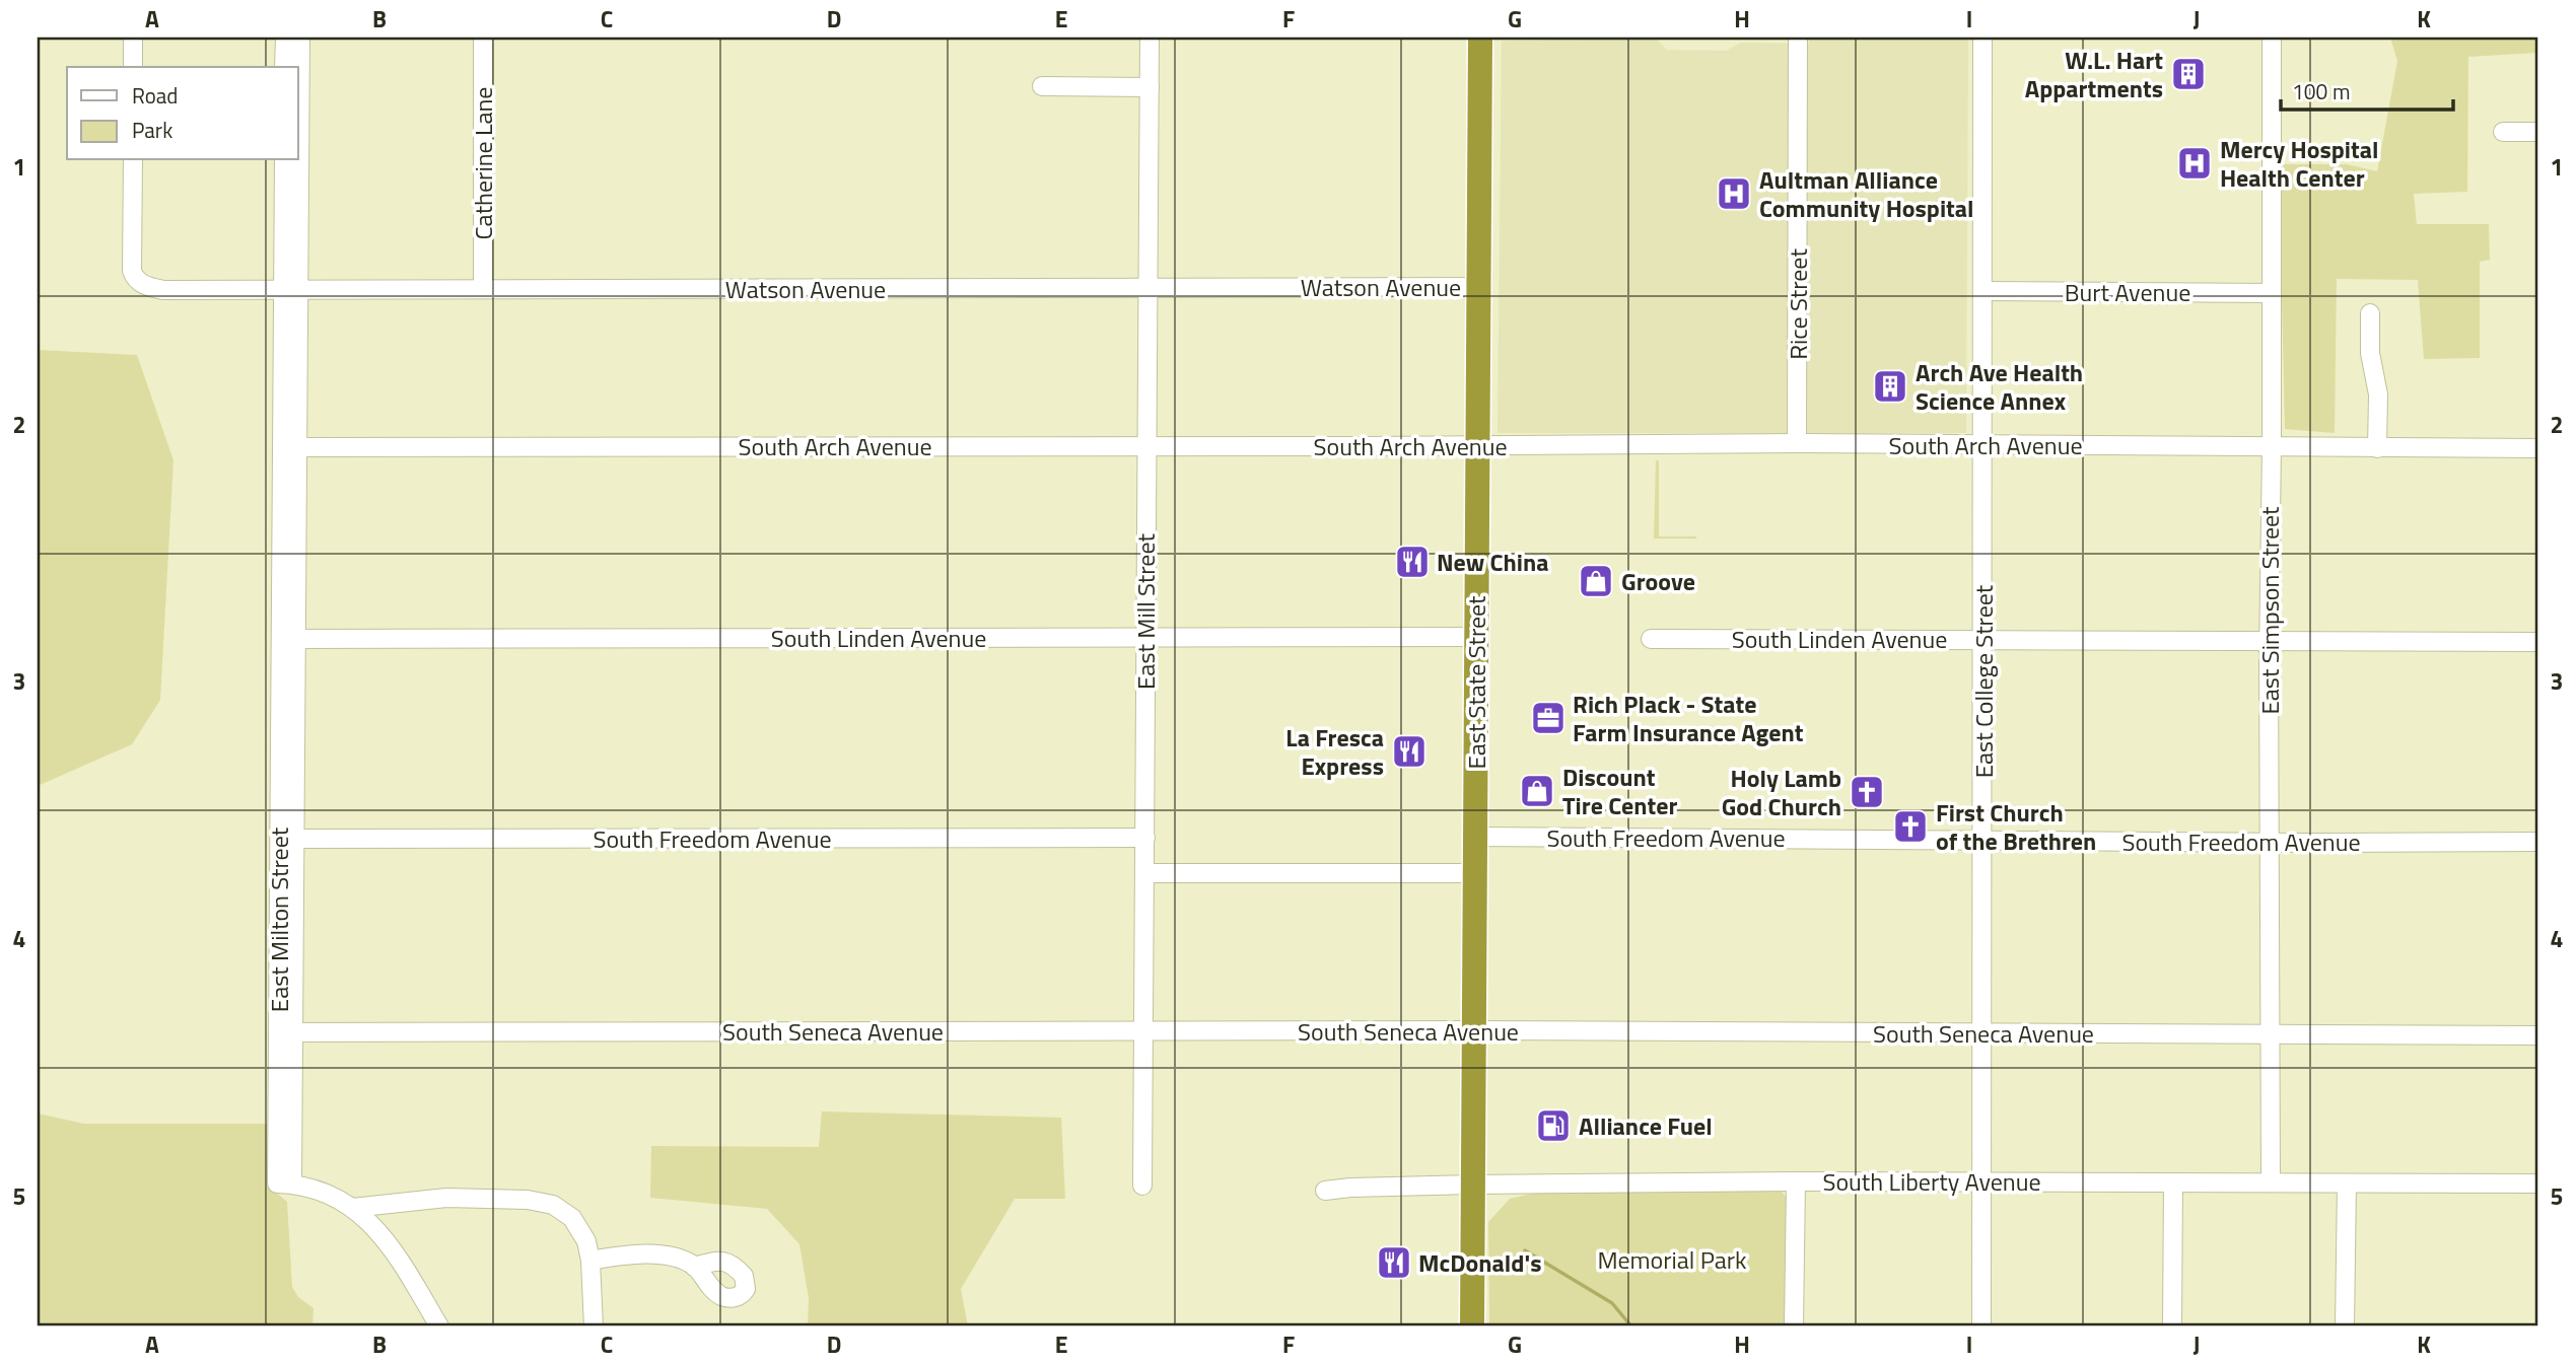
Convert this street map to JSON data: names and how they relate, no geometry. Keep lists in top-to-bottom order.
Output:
{
  "streets": {
    "highway": ["East State Street"],
    "street": [
      "Catherine Lane",
      "Watson Avenue",
      "Burt Avenue",
      "Rice Street",
      "South Arch Avenue",
      "East Simpson Street",
      "East Mill Street",
      "South Linden Avenue",
      "East College Street",
      "South Freedom Avenue",
      "East Milton Street",
      "South Seneca Avenue",
      "South Liberty Avenue"
    ]
  },
  "crossings": [
    ["Catherine Lane", "Watson Avenue"],
    ["Watson Avenue", "East Mill Street"],
    ["Watson Avenue", "East State Street"],
    ["Watson Avenue", "East Milton Street"],
    ["Burt Avenue", "East Simpson Street"],
    ["Burt Avenue", "East College Street"],
    ["Rice Street", "South Arch Avenue"],
    ["South Arch Avenue", "East Simpson Street"],
    ["South Arch Avenue", "East Mill Street"],
    ["South Arch Avenue", "East College Street"],
    ["South Arch Avenue", "East State Street"],
    ["South Arch Avenue", "East Milton Street"],
    ["East Simpson Street", "South Linden Avenue"],
    ["East Simpson Street", "South Freedom Avenue"],
    ["East Simpson Street", "South Seneca Avenue"],
    ["East Simpson Street", "South Liberty Avenue"],
    ["East Mill Street", "South Linden Avenue"],
    ["East Mill Street", "South Freedom Avenue"],
    ["East Mill Street", "South Seneca Avenue"],
    ["South Linden Avenue", "East College Street"],
    ["South Linden Avenue", "East State Street"],
    ["South Linden Avenue", "East Milton Street"],
    ["East College Street", "South Freedom Avenue"],
    ["East College Street", "South Seneca Avenue"],
    ["East College Street", "South Liberty Avenue"],
    ["East State Street", "South Freedom Avenue"],
    ["East State Street", "South Seneca Avenue"],
    ["East State Street", "South Liberty Avenue"],
    ["South Freedom Avenue", "East Milton Street"],
    ["East Milton Street", "South Seneca Avenue"]
  ],
  "parks": ["Memorial Park"],
  "places": {
    "building": ["W.L. Hart Appartments", "Arch Ave Health Science Annex"],
    "hospital": ["Mercy Hospital Health Center", "Aultman Alliance Community Hospital"],
    "restaurant": ["New China", "La Fresca Express", "McDonald's"],
    "shop": ["Groove", "Discount Tire Center"],
    "office": ["Rich Plack - State Farm Insurance Agent"],
    "church": ["Holy Lamb God Church", "First Church of the Brethren"],
    "fuel station": ["Alliance Fuel"]
  },
  "legend": ["Road", "Park"],
  "scale_bar": "100 m",
  "grid": {
    "columns": [
      "A",
      "B",
      "C",
      "D",
      "E",
      "F",
      "G",
      "H",
      "I",
      "J",
      "K"
    ],
    "rows": [
      "1",
      "2",
      "3",
      "4",
      "5"
    ]
  }
}
